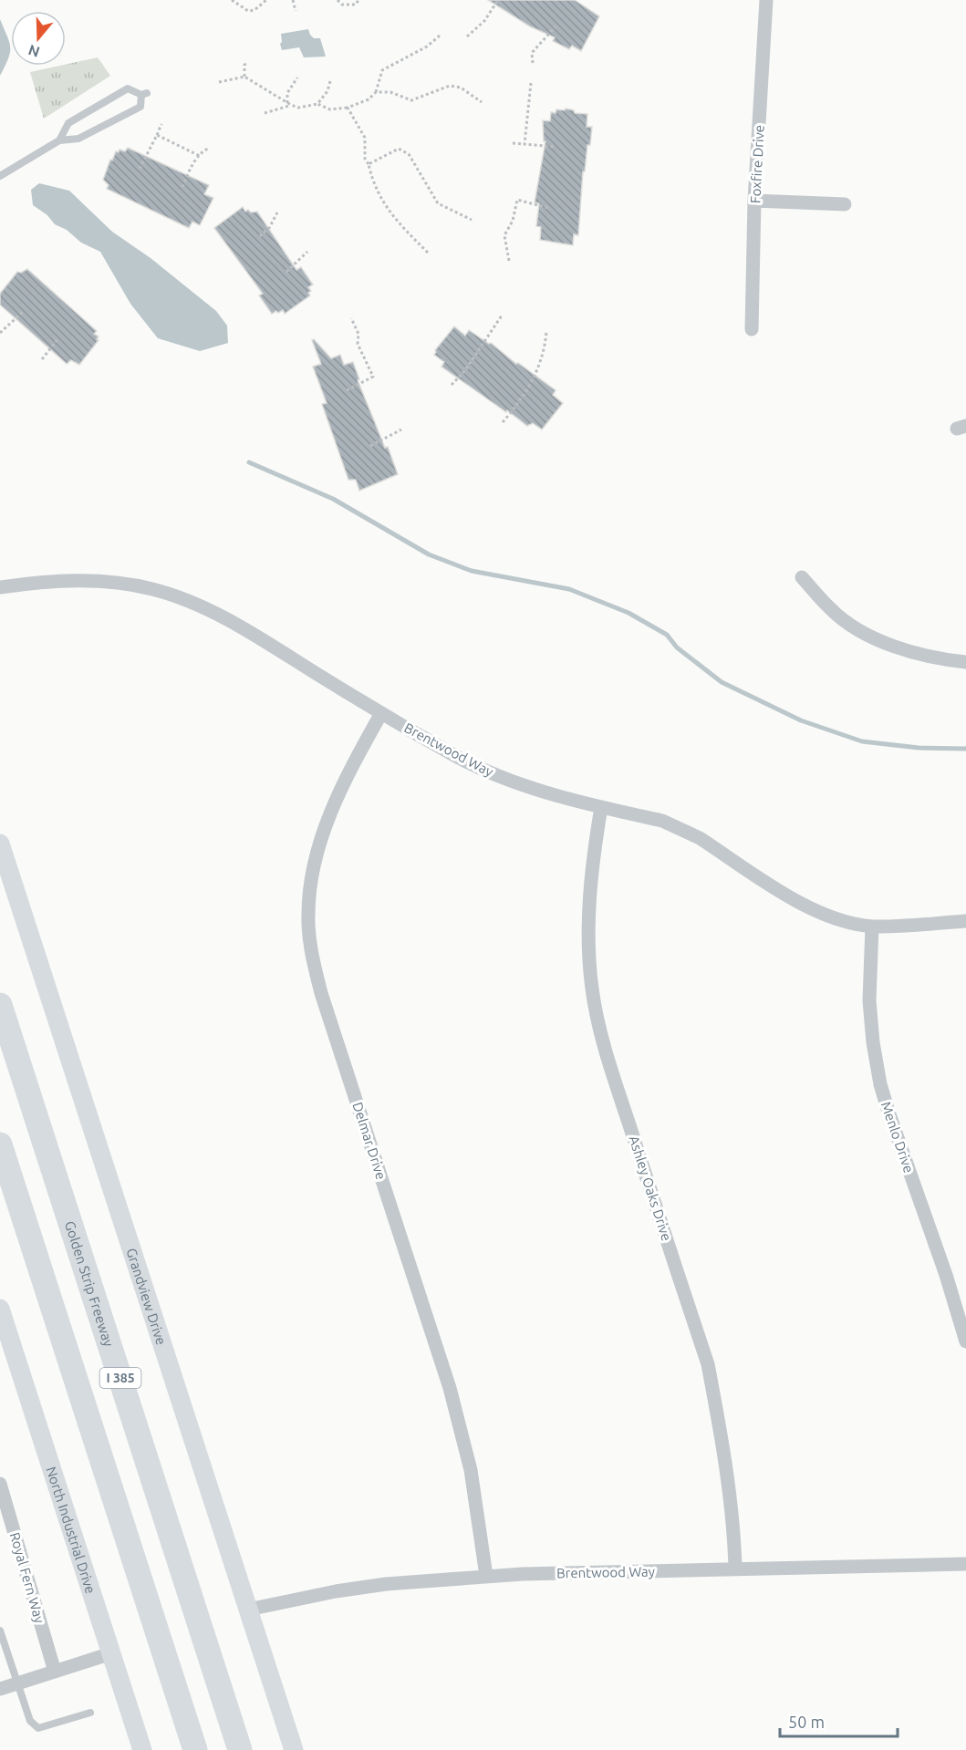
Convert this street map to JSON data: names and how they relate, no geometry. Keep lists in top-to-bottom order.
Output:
{
  "streets": {
    "highway": ["Golden Strip Freeway", "I 385"],
    "street": [
      "Foxfire Drive",
      "Brentwood Way",
      "Menlo Drive",
      "Delmar Drive",
      "Ashley Oaks Drive",
      "Grandview Drive",
      "North Industrial Drive",
      "Royal Fern Way"
    ]
  },
  "crossings": [
    ["Brentwood Way", "Menlo Drive"],
    ["Brentwood Way", "Delmar Drive"],
    ["Brentwood Way", "Ashley Oaks Drive"],
    ["Brentwood Way", "Grandview Drive"]
  ],
  "scale_bar": "50 m",
  "north": "bottom"
}
